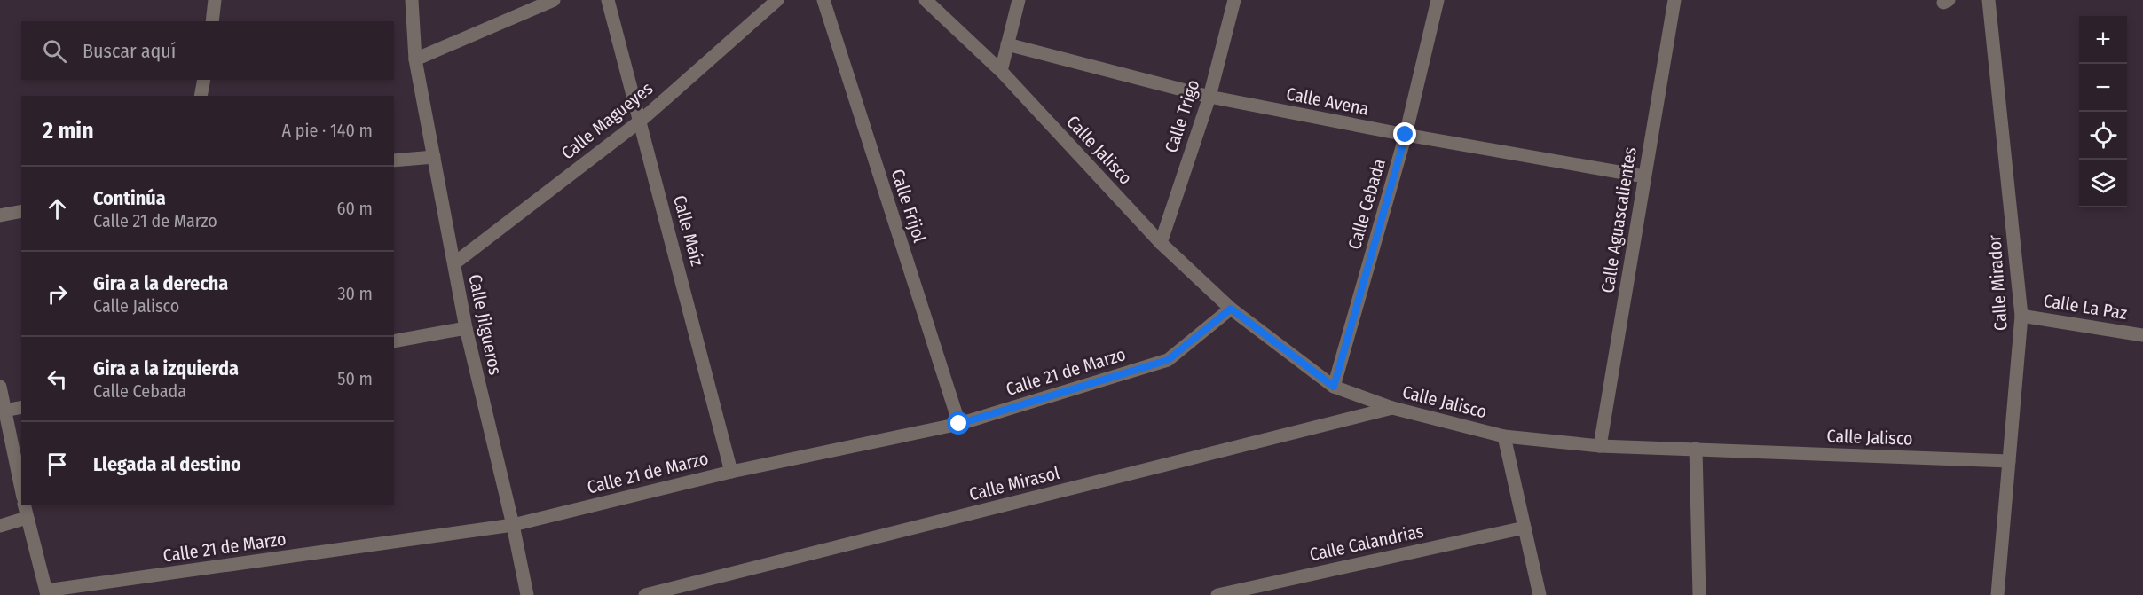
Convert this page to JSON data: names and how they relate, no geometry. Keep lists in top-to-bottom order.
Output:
{
  "streets": {
    "street": [
      "Calle Avena",
      "Calle Trigo",
      "Calle Magueyes",
      "Calle Jalisco",
      "Calle Cebada",
      "Calle Frijol",
      "Calle Aguascalientes",
      "Calle Maíz",
      "Calle Mirador",
      "Calle La Paz",
      "Calle Jilgueros",
      "Calle 21 de Marzo",
      "Calle Mirasol",
      "Calle Calandrias"
    ]
  },
  "crossings": [
    ["Calle Avena", "Calle Trigo"],
    ["Calle Avena", "Calle Cebada"],
    ["Calle Avena", "Calle Aguascalientes"],
    ["Calle Trigo", "Calle Jalisco"],
    ["Calle Magueyes", "Calle Maíz"],
    ["Calle Magueyes", "Calle Jilgueros"],
    ["Calle Jalisco", "Calle Cebada"],
    ["Calle Jalisco", "Calle Aguascalientes"],
    ["Calle Jalisco", "Calle Mirador"],
    ["Calle Jalisco", "Calle 21 de Marzo"],
    ["Calle Jalisco", "Calle Mirasol"],
    ["Calle Frijol", "Calle 21 de Marzo"],
    ["Calle Maíz", "Calle 21 de Marzo"],
    ["Calle Mirador", "Calle La Paz"],
    ["Calle Jilgueros", "Calle 21 de Marzo"]
  ],
  "page": {
    "map_buttons": ["+", "−"],
    "search": "Buscar aquí",
    "heading": ["2 min", "A pie · 140 m"],
    "list": [
      ["Continúa", "Calle 21 de Marzo", "60 m"],
      ["Gira a la derecha", "Calle Jalisco", "30 m"],
      ["Gira a la izquierda", "Calle Cebada", "50 m"],
      "Llegada al destino"
    ]
  }
}
